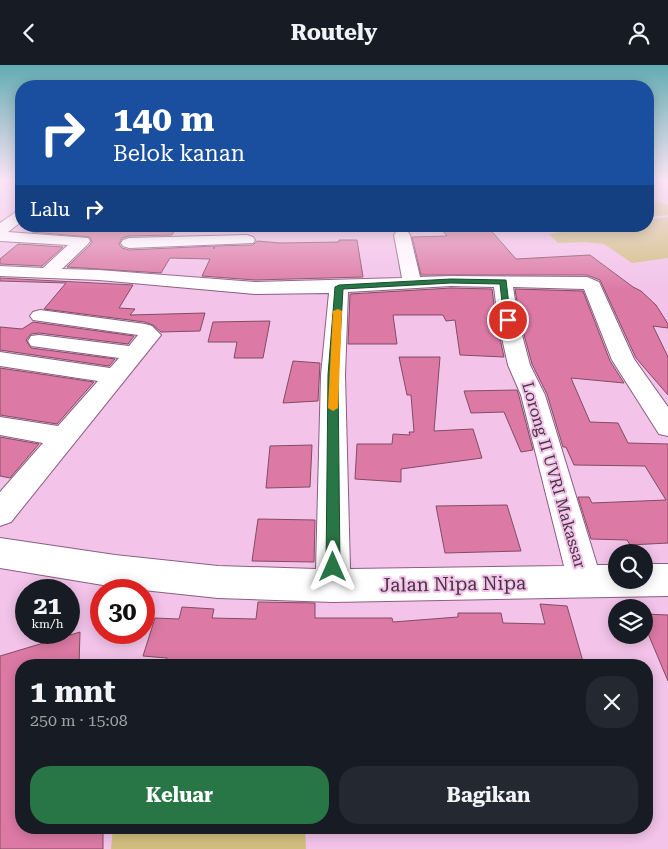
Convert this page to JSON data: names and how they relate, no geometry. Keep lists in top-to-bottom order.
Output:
{
  "streets": {
    "street": ["Lorong II UVRI Makassar", "Jalan Nipa Nipa"]
  },
  "crossings": [
    ["Lorong II UVRI Makassar", "Jalan Nipa Nipa"]
  ],
  "page": {
    "header": "Routely",
    "turn": ["140 m", "Belok kanan"],
    "then": "Lalu",
    "speed": "21 km/h",
    "limit": "30",
    "heading": ["1 mnt", "250 m · 15:08"],
    "buttons": ["Keluar", "Bagikan"]
  }
}
